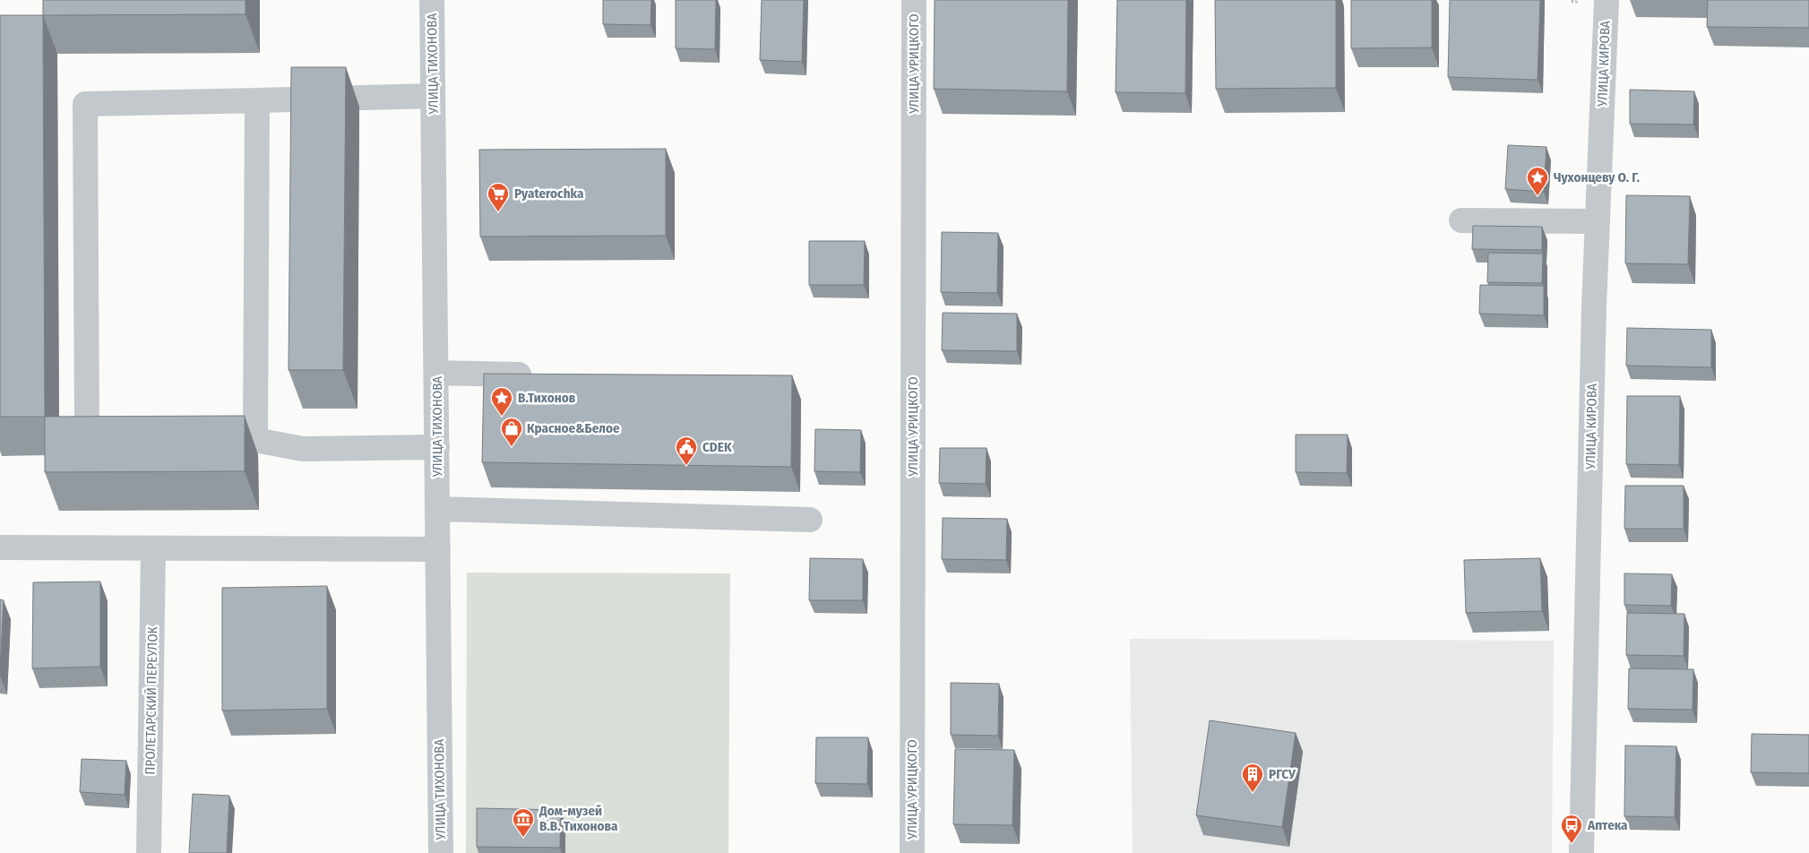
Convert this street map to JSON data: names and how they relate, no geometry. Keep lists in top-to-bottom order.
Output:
{
  "streets": {
    "street": [
      "УЛИЦА ТИХОНОВА",
      "УЛИЦА УРИЦКОГО",
      "УЛИЦА КИРОВА",
      "ПРОЛЕТАРСКИЙ ПЕРЕУЛОК"
    ]
  },
  "places": {
    "place": ["Чухонцеву О. Г.", "В.Тихонов"],
    "supermarket": ["Pyaterochka"],
    "shop": ["Красное&Белое"],
    "public building": ["CDEK"],
    "building": ["РГСУ"],
    "museum": ["Дом-музей В.В. Тихонова"],
    "bus stop": ["Аптека"]
  }
}
